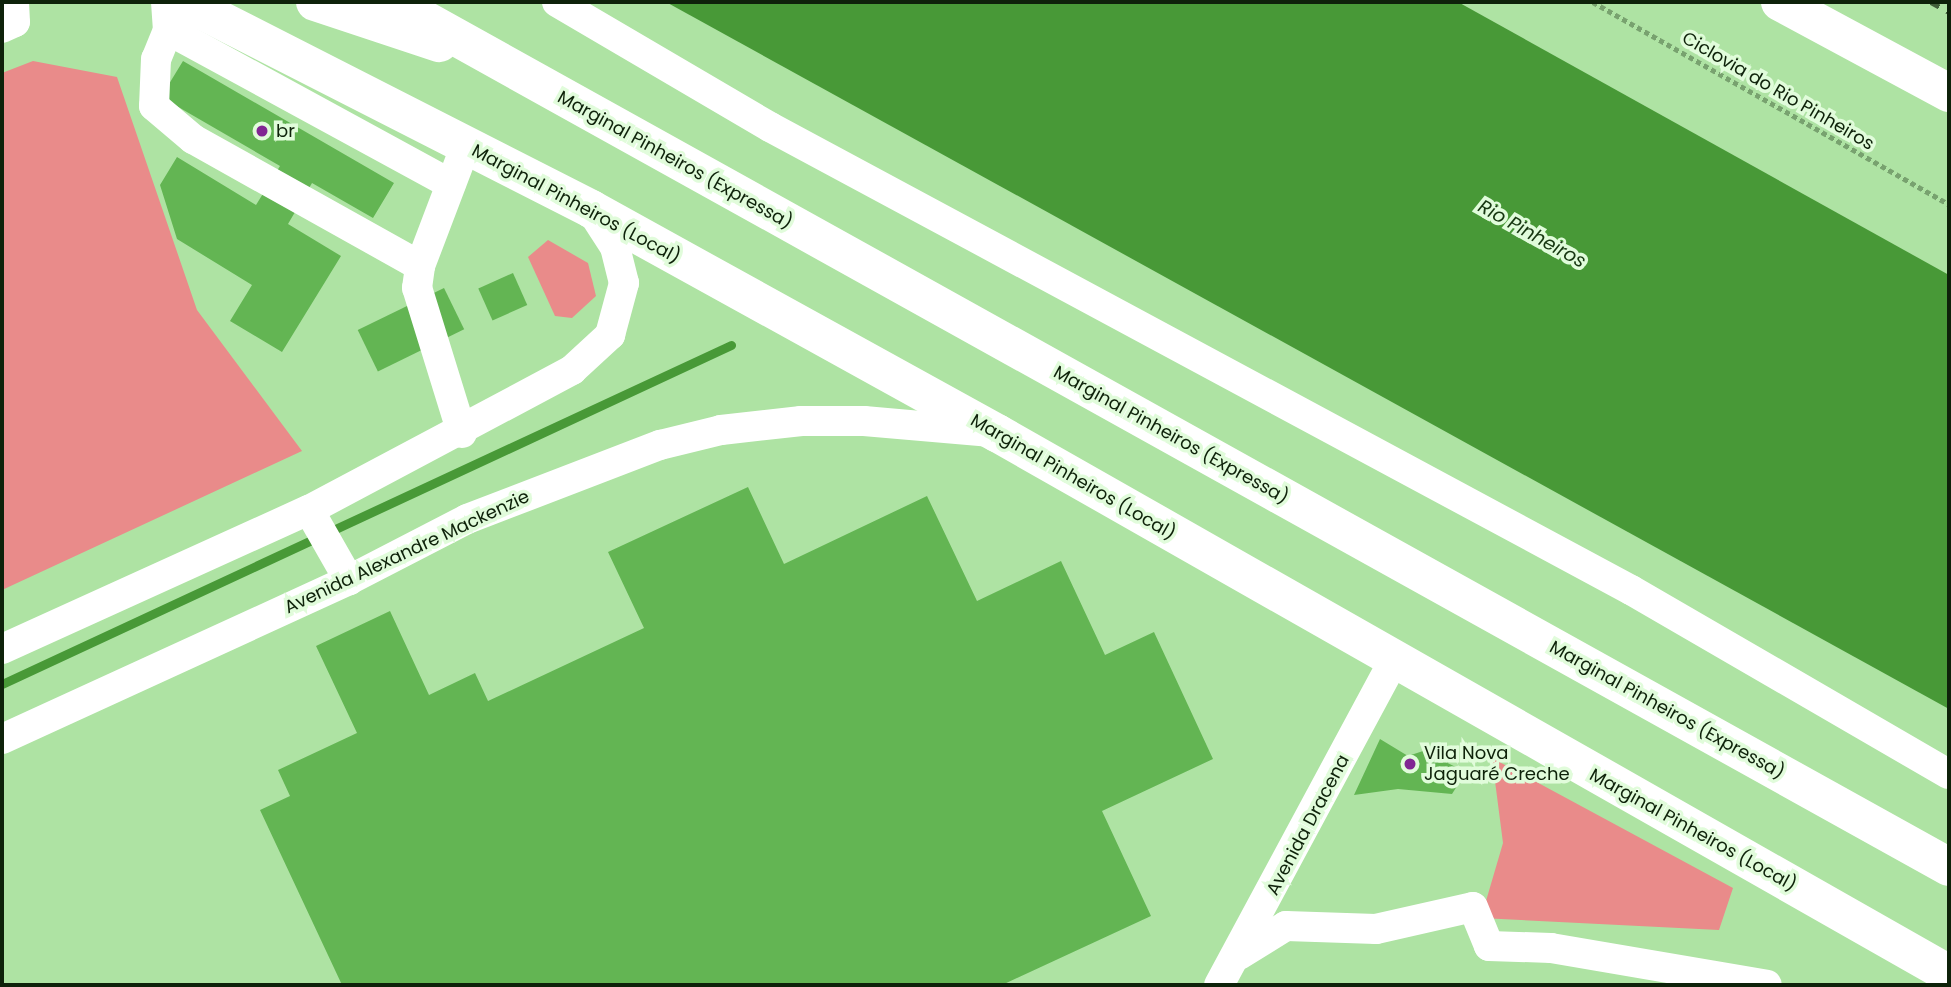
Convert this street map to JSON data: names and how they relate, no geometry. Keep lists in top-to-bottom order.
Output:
{
  "streets": {
    "highway": ["Marginal Pinheiros (Expressa)", "Marginal Pinheiros (Local)"],
    "street": ["Avenida Alexandre Mackenzie", "Avenida Dracena"],
    "path": ["Ciclovia do Rio Pinheiros"]
  },
  "crossings": [
    ["Marginal Pinheiros (Local)", "Avenida Alexandre Mackenzie"],
    ["Marginal Pinheiros (Local)", "Avenida Dracena"]
  ],
  "water": ["Rio Pinheiros"],
  "places": ["br", "Vila Nova Jaguaré Creche"]
}
